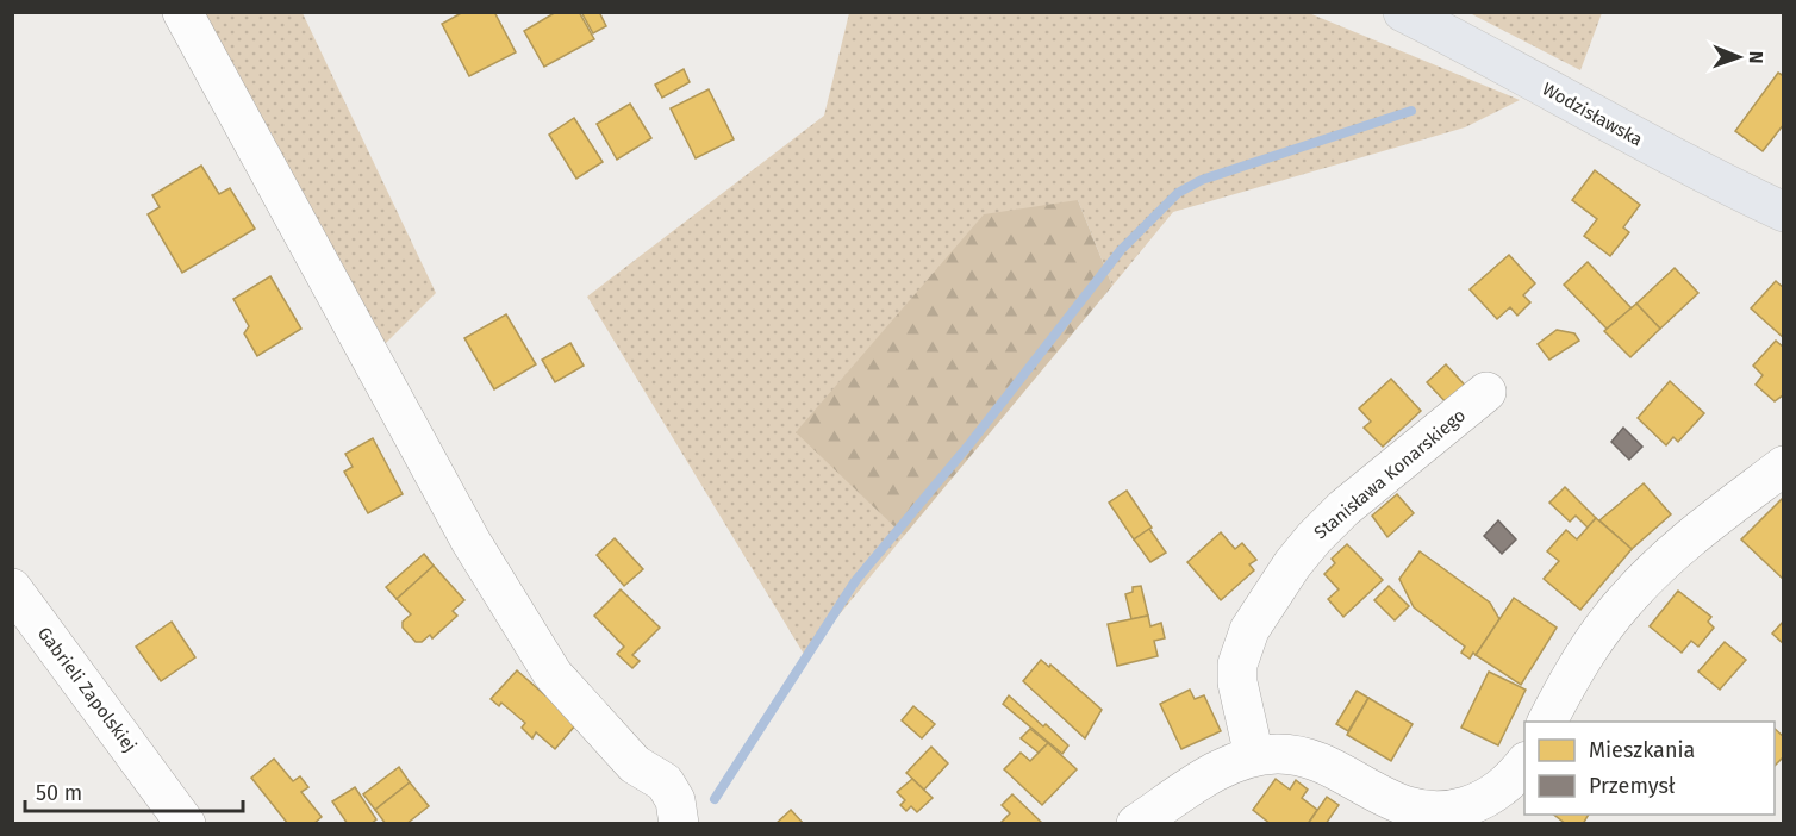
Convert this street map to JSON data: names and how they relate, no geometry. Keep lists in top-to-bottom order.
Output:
{
  "streets": {
    "main road": ["Wodzisławska"],
    "street": ["Stanisława Konarskiego", "Gabrieli Zapolskiej"]
  },
  "legend": ["Mieszkania", "Przemysł"],
  "scale_bar": "50 m",
  "north": "right"
}
